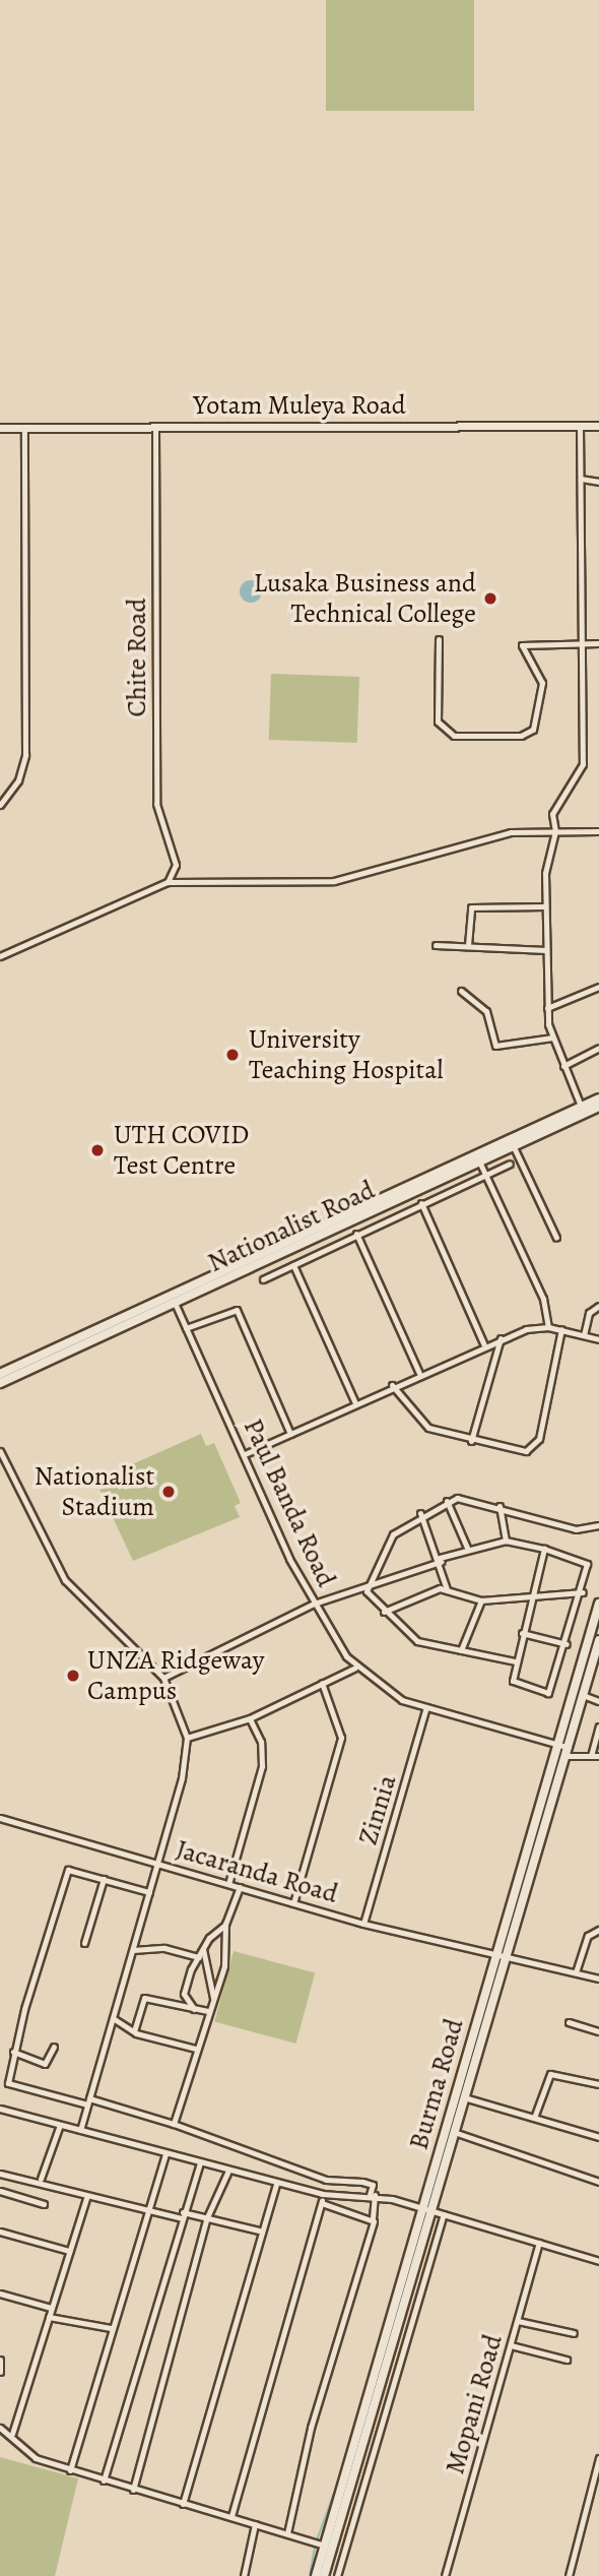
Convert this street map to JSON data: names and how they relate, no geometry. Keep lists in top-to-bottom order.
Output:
{
  "streets": {
    "main road": ["Nationalist Road", "Burma Road"],
    "street": [
      "Yotam Muleya Road",
      "Chite Road",
      "Paul Banda Road",
      "Zinnia",
      "Jacaranda Road",
      "Mopani Road"
    ]
  },
  "crossings": [
    ["Yotam Muleya Road", "Chite Road"],
    ["Nationalist Road", "Paul Banda Road"],
    ["Paul Banda Road", "Zinnia"],
    ["Paul Banda Road", "Burma Road"],
    ["Zinnia", "Jacaranda Road"],
    ["Jacaranda Road", "Burma Road"]
  ],
  "places": [
    "Lusaka Business and Technical College",
    "University Teaching Hospital",
    "UTH COVID Test Centre",
    "Nationalist Stadium",
    "UNZA Ridgeway Campus"
  ]
}
